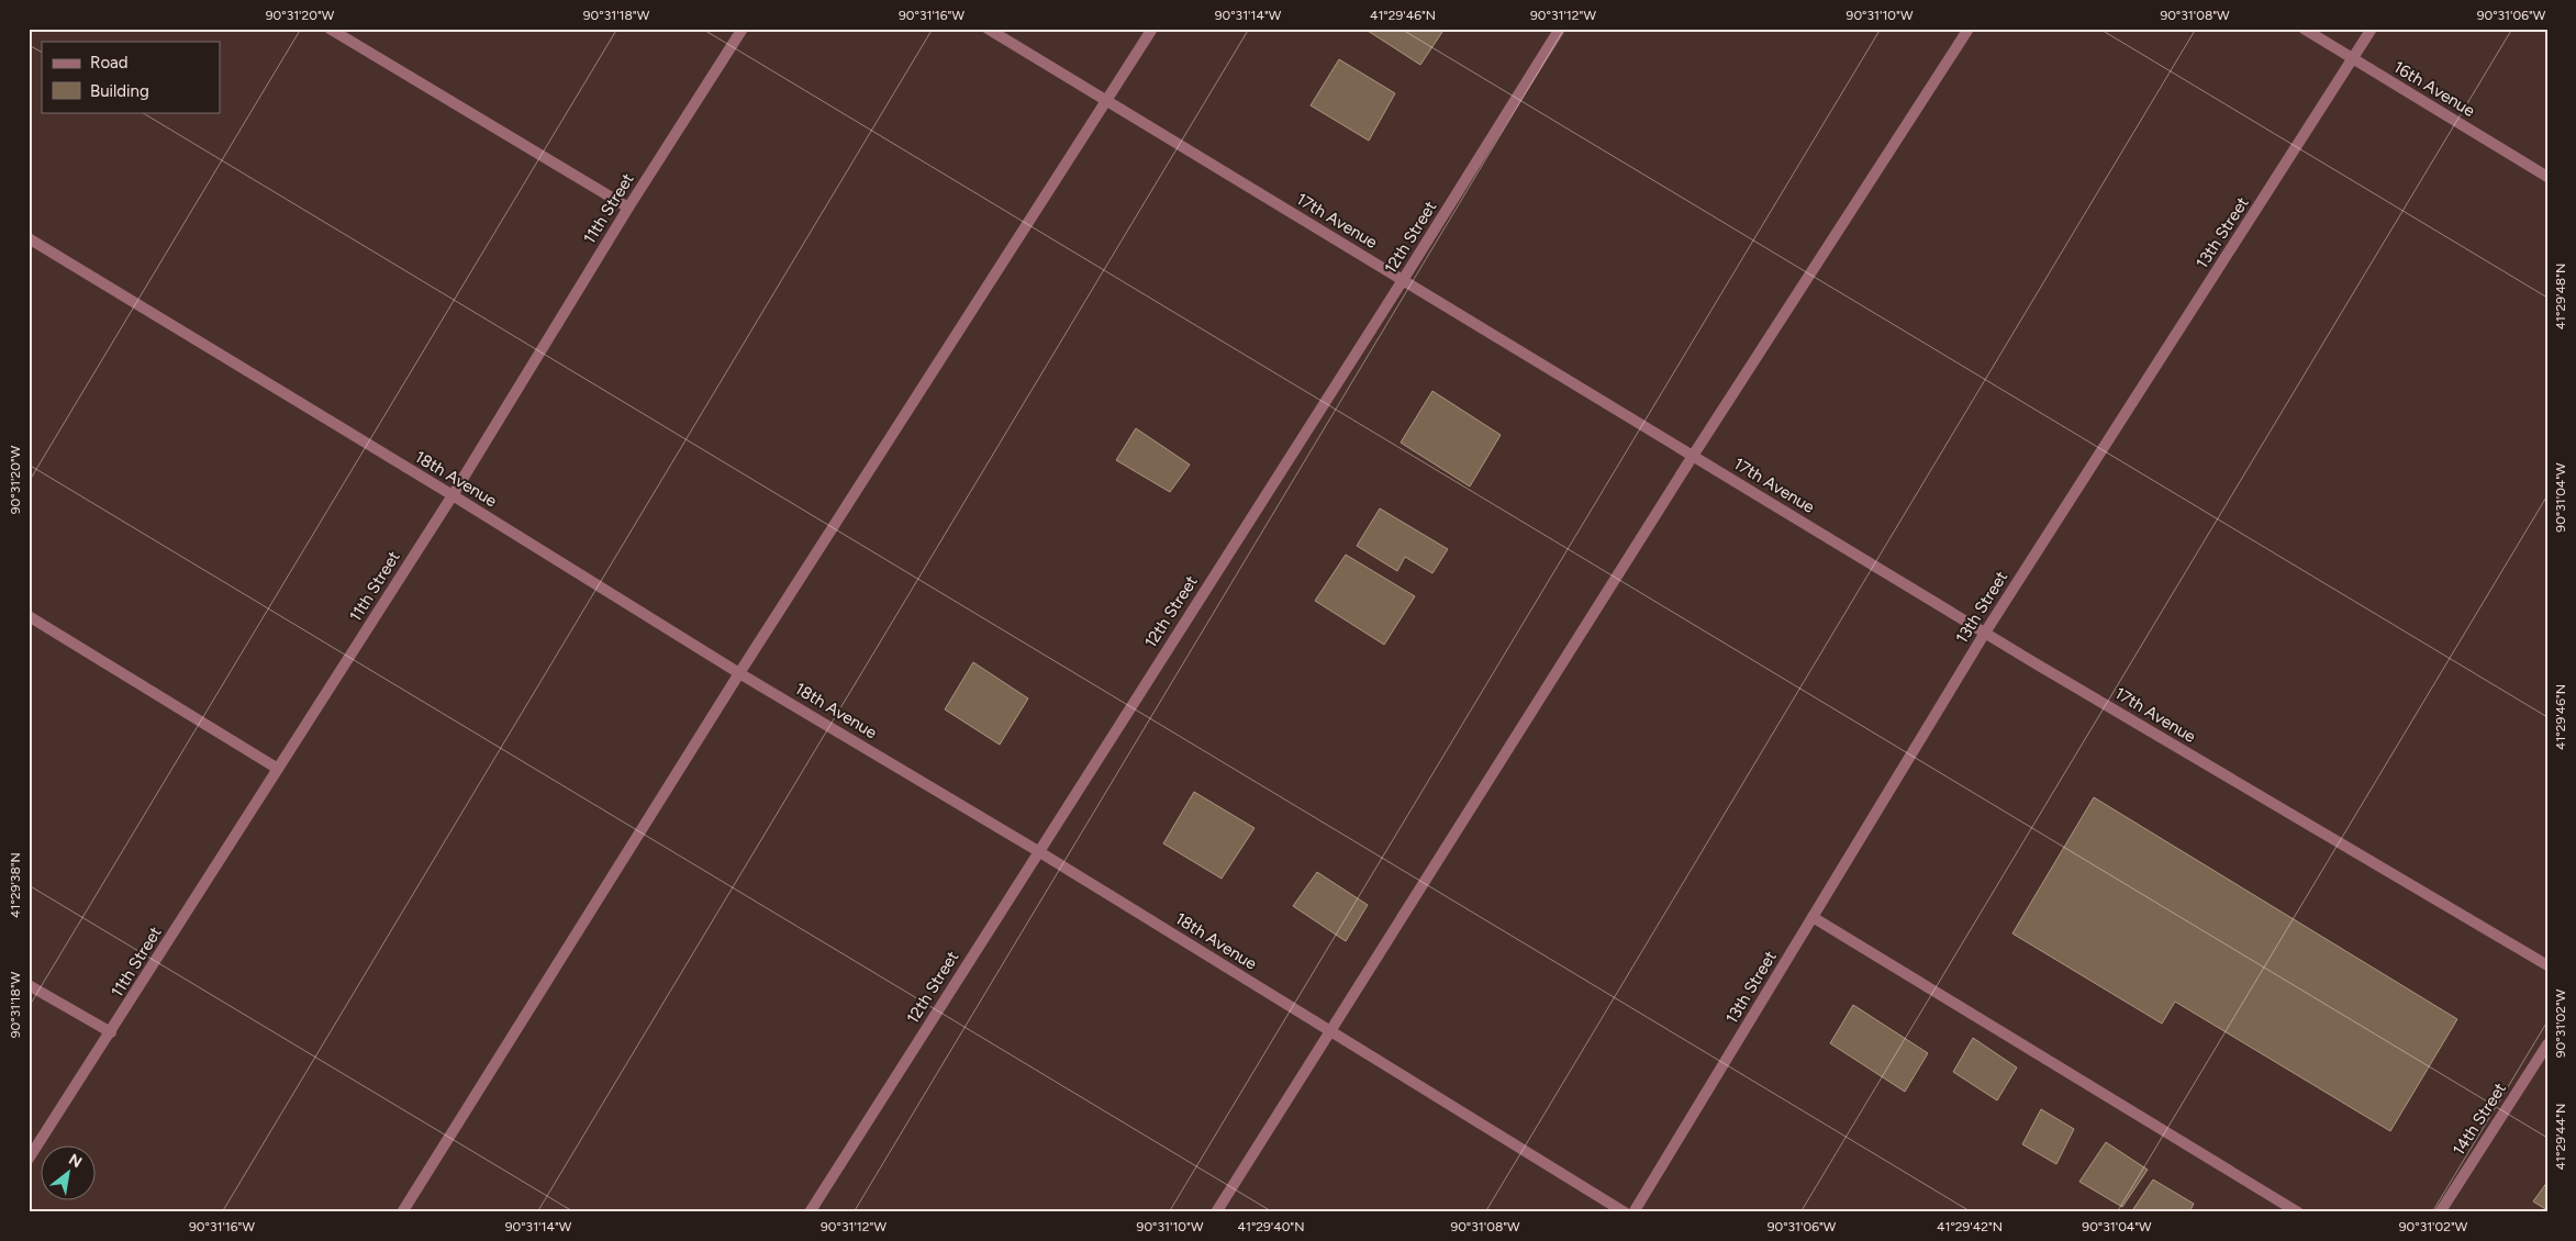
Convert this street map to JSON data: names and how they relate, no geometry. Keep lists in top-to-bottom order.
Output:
{
  "streets": {
    "street": [
      "16th Avenue",
      "11th Street",
      "17th Avenue",
      "13th Street",
      "12th Street",
      "18th Avenue",
      "14th Street"
    ]
  },
  "crossings": [
    ["16th Avenue", "13th Street"],
    ["11th Street", "18th Avenue"],
    ["17th Avenue", "13th Street"],
    ["17th Avenue", "12th Street"],
    ["12th Street", "18th Avenue"]
  ],
  "legend": ["Road", "Building"],
  "north": "top right",
  "coordinates": [
    "90°31'20\"W",
    "90°31'18\"W",
    "90°31'16\"W",
    "90°31'14\"W",
    "41°29'46\"N",
    "90°31'12\"W",
    "90°31'10\"W",
    "90°31'08\"W",
    "90°31'06\"W",
    "41°29'48\"N",
    "90°31'04\"W",
    "41°29'38\"N",
    "90°31'02\"W",
    "41°29'44\"N",
    "41°29'40\"N",
    "41°29'42\"N"
  ]
}
